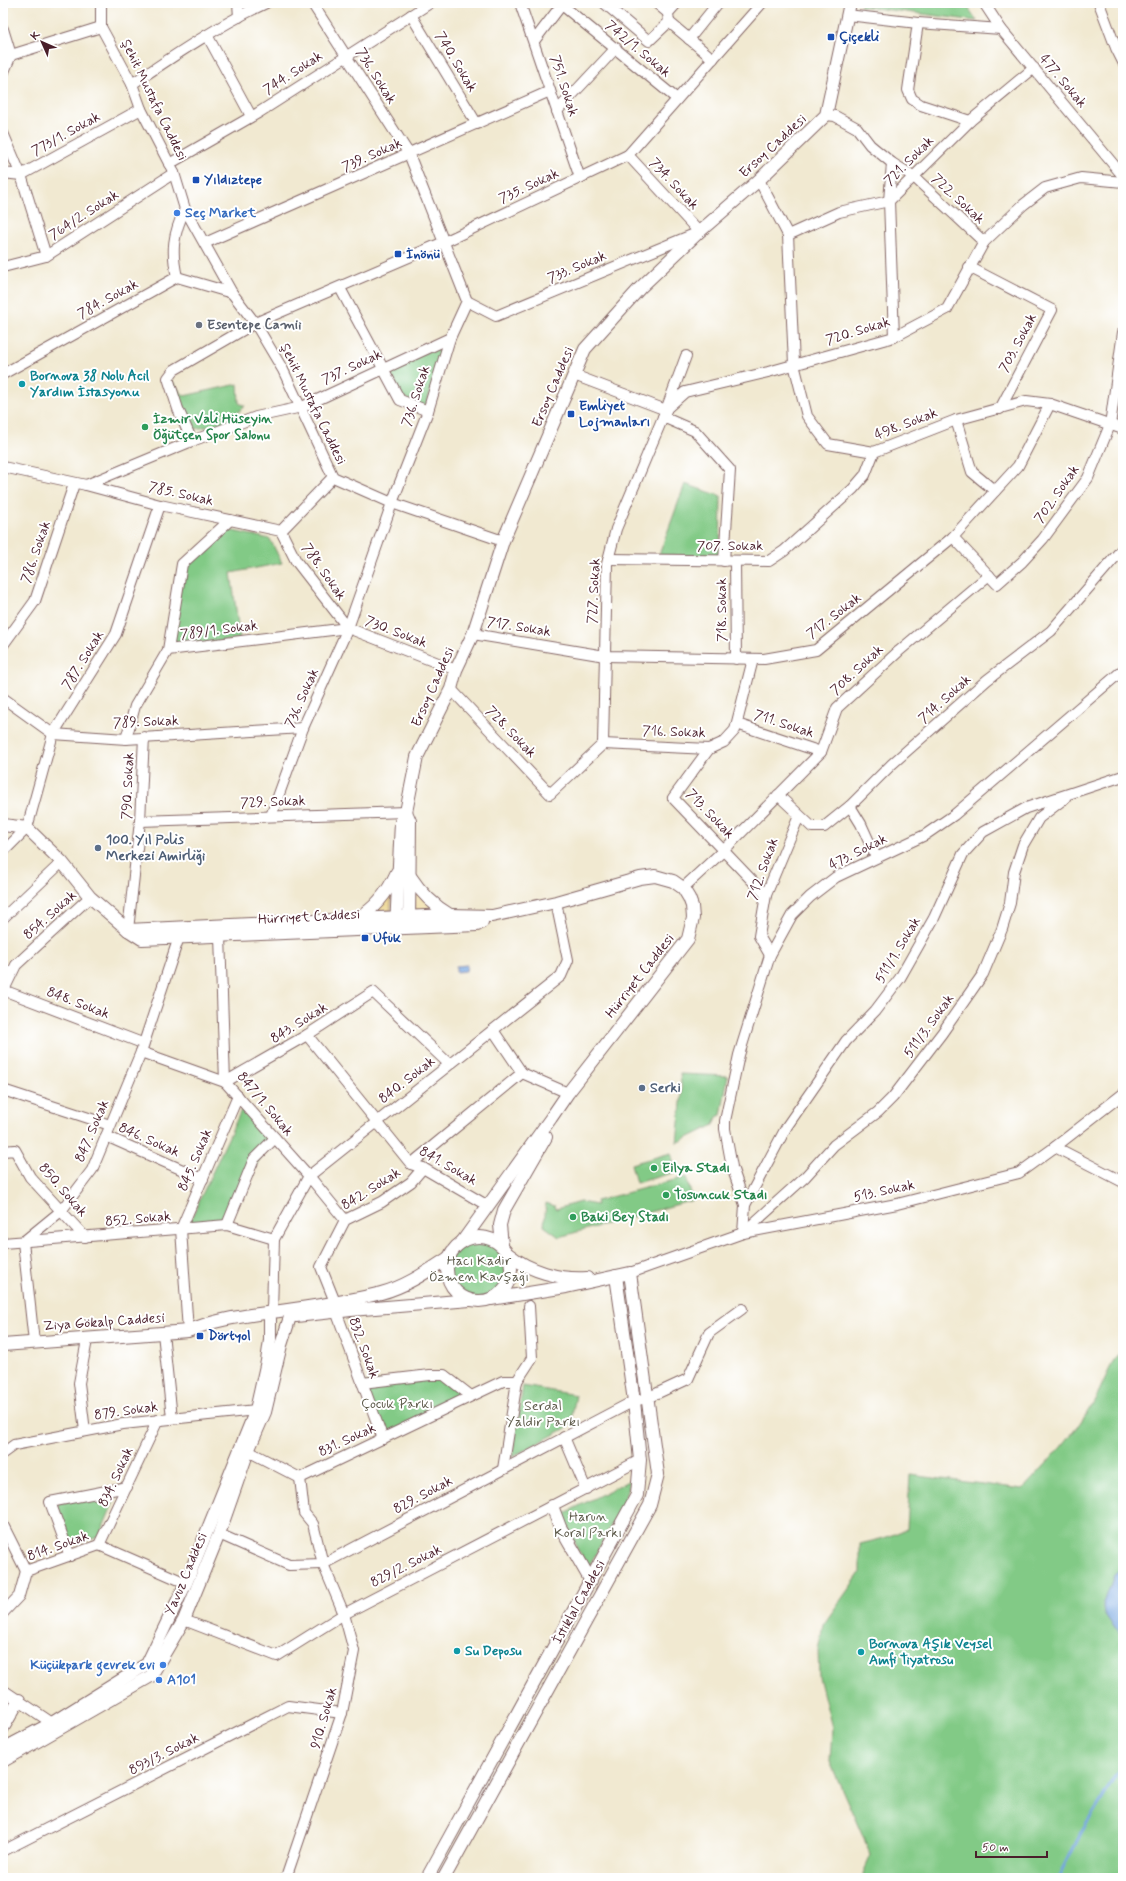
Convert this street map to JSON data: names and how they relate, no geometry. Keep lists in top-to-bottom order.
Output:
{
  "streets": {
    "main road": [
      "Ersoy Caddesi",
      "Hürriyet Caddesi",
      "Ziya Gökalp Caddesi",
      "Yavuz Caddesi",
      "İstiklal Caddesi"
    ],
    "street": [
      "742/1. Sokak",
      "740. Sokak",
      "744. Sokak",
      "736. Sokak",
      "477. Sokak",
      "751. Sokak",
      "Şehit Mustafa Caddesi",
      "773/1. Sokak",
      "739. Sokak",
      "721. Sokak",
      "734. Sokak",
      "735. Sokak",
      "722. Sokak",
      "764/2. Sokak",
      "733. Sokak",
      "784. Sokak",
      "720. Sokak",
      "703. Sokak",
      "737. Sokak",
      "498. Sokak",
      "785. Sokak",
      "702. Sokak",
      "707. Sokak",
      "786. Sokak",
      "788. Sokak",
      "727. Sokak",
      "718. Sokak",
      "717. Sokak",
      "789/1. Sokak",
      "730. Sokak",
      "787. Sokak",
      "708. Sokak",
      "714. Sokak",
      "789. Sokak",
      "711. Sokak",
      "728. Sokak",
      "716. Sokak",
      "790. Sokak",
      "729. Sokak",
      "713. Sokak",
      "473. Sokak",
      "712. Sokak",
      "854. Sokak",
      "511/1. Sokak",
      "848. Sokak",
      "843. Sokak",
      "511/3. Sokak",
      "840. Sokak",
      "847/1. Sokak",
      "847. Sokak",
      "846. Sokak",
      "845. Sokak",
      "841. Sokak",
      "842. Sokak",
      "850. Sokak",
      "513. Sokak",
      "852. Sokak",
      "832. Sokak",
      "879. Sokak",
      "831. Sokak",
      "834. Sokak",
      "829. Sokak",
      "814. Sokak",
      "829/2. Sokak",
      "910. Sokak",
      "893/3. Sokak"
    ]
  },
  "crossings": [
    ["742/1. Sokak", "735. Sokak"],
    ["740. Sokak", "744. Sokak"],
    ["740. Sokak", "739. Sokak"],
    ["744. Sokak", "736. Sokak"],
    ["744. Sokak", "Şehit Mustafa Caddesi"],
    ["744. Sokak", "764/2. Sokak"],
    ["736. Sokak", "Şehit Mustafa Caddesi"],
    ["736. Sokak", "739. Sokak"],
    ["736. Sokak", "735. Sokak"],
    ["736. Sokak", "733. Sokak"],
    ["736. Sokak", "737. Sokak"],
    ["736. Sokak", "788. Sokak"],
    ["736. Sokak", "789/1. Sokak"],
    ["736. Sokak", "730. Sokak"],
    ["736. Sokak", "789. Sokak"],
    ["736. Sokak", "729. Sokak"],
    ["477. Sokak", "721. Sokak"],
    ["751. Sokak", "739. Sokak"],
    ["751. Sokak", "735. Sokak"],
    ["Şehit Mustafa Caddesi", "773/1. Sokak"],
    ["Şehit Mustafa Caddesi", "Ersoy Caddesi"],
    ["Şehit Mustafa Caddesi", "739. Sokak"],
    ["Şehit Mustafa Caddesi", "735. Sokak"],
    ["Şehit Mustafa Caddesi", "764/2. Sokak"],
    ["Şehit Mustafa Caddesi", "737. Sokak"],
    ["Ersoy Caddesi", "734. Sokak"],
    ["Ersoy Caddesi", "722. Sokak"],
    ["Ersoy Caddesi", "733. Sokak"],
    ["Ersoy Caddesi", "498. Sokak"],
    ["Ersoy Caddesi", "717. Sokak"],
    ["Ersoy Caddesi", "730. Sokak"],
    ["Ersoy Caddesi", "728. Sokak"],
    ["Ersoy Caddesi", "729. Sokak"],
    ["Ersoy Caddesi", "Hürriyet Caddesi"],
    ["721. Sokak", "722. Sokak"],
    ["721. Sokak", "720. Sokak"],
    ["734. Sokak", "735. Sokak"],
    ["734. Sokak", "733. Sokak"],
    ["735. Sokak", "737. Sokak"],
    ["722. Sokak", "720. Sokak"],
    ["720. Sokak", "703. Sokak"],
    ["720. Sokak", "498. Sokak"],
    ["720. Sokak", "727. Sokak"],
    ["703. Sokak", "498. Sokak"],
    ["737. Sokak", "785. Sokak"],
    ["498. Sokak", "702. Sokak"],
    ["498. Sokak", "707. Sokak"],
    ["498. Sokak", "717. Sokak"],
    ["785. Sokak", "786. Sokak"],
    ["785. Sokak", "788. Sokak"],
    ["785. Sokak", "787. Sokak"],
    ["702. Sokak", "708. Sokak"],
    ["707. Sokak", "727. Sokak"],
    ["707. Sokak", "718. Sokak"],
    ["788. Sokak", "789/1. Sokak"],
    ["788. Sokak", "730. Sokak"],
    ["727. Sokak", "717. Sokak"],
    ["727. Sokak", "728. Sokak"],
    ["727. Sokak", "716. Sokak"],
    ["718. Sokak", "717. Sokak"],
    ["717. Sokak", "716. Sokak"],
    ["789/1. Sokak", "730. Sokak"],
    ["789/1. Sokak", "789. Sokak"],
    ["787. Sokak", "789. Sokak"],
    ["787. Sokak", "Hürriyet Caddesi"],
    ["708. Sokak", "714. Sokak"],
    ["708. Sokak", "711. Sokak"],
    ["708. Sokak", "713. Sokak"],
    ["708. Sokak", "Hürriyet Caddesi"],
    ["714. Sokak", "712. Sokak"],
    ["789. Sokak", "790. Sokak"],
    ["711. Sokak", "716. Sokak"],
    ["728. Sokak", "716. Sokak"],
    ["716. Sokak", "713. Sokak"],
    ["790. Sokak", "729. Sokak"],
    ["790. Sokak", "Hürriyet Caddesi"],
    ["713. Sokak", "712. Sokak"],
    ["473. Sokak", "712. Sokak"],
    ["473. Sokak", "511/1. Sokak"],
    ["473. Sokak", "511/3. Sokak"],
    ["473. Sokak", "513. Sokak"],
    ["854. Sokak", "Hürriyet Caddesi"],
    ["854. Sokak", "848. Sokak"],
    ["Hürriyet Caddesi", "840. Sokak"],
    ["Hürriyet Caddesi", "847/1. Sokak"],
    ["Hürriyet Caddesi", "847. Sokak"],
    ["511/1. Sokak", "511/3. Sokak"],
    ["848. Sokak", "847. Sokak"],
    ["843. Sokak", "840. Sokak"],
    ["843. Sokak", "847/1. Sokak"],
    ["843. Sokak", "841. Sokak"],
    ["511/3. Sokak", "513. Sokak"],
    ["840. Sokak", "847/1. Sokak"],
    ["840. Sokak", "841. Sokak"],
    ["840. Sokak", "852. Sokak"],
    ["840. Sokak", "Ziya Gökalp Caddesi"],
    ["840. Sokak", "Yavuz Caddesi"],
    ["847/1. Sokak", "845. Sokak"],
    ["847/1. Sokak", "842. Sokak"],
    ["847. Sokak", "846. Sokak"],
    ["847. Sokak", "850. Sokak"],
    ["847. Sokak", "852. Sokak"],
    ["846. Sokak", "845. Sokak"],
    ["845. Sokak", "852. Sokak"],
    ["845. Sokak", "Ziya Gökalp Caddesi"],
    ["841. Sokak", "842. Sokak"],
    ["842. Sokak", "Ziya Gökalp Caddesi"],
    ["842. Sokak", "832. Sokak"],
    ["850. Sokak", "852. Sokak"],
    ["513. Sokak", "İstiklal Caddesi"],
    ["Ziya Gökalp Caddesi", "832. Sokak"],
    ["Ziya Gökalp Caddesi", "Yavuz Caddesi"],
    ["832. Sokak", "831. Sokak"],
    ["879. Sokak", "834. Sokak"],
    ["879. Sokak", "Yavuz Caddesi"],
    ["831. Sokak", "910. Sokak"],
    ["834. Sokak", "814. Sokak"],
    ["829. Sokak", "Yavuz Caddesi"],
    ["829. Sokak", "İstiklal Caddesi"],
    ["829. Sokak", "910. Sokak"],
    ["829/2. Sokak", "Yavuz Caddesi"],
    ["829/2. Sokak", "İstiklal Caddesi"],
    ["829/2. Sokak", "910. Sokak"],
    ["910. Sokak", "893/3. Sokak"]
  ],
  "parks": [
    "Hacı Kadir Özmen Kavşağı",
    "Çocuk Parkı",
    "Serdal Yaldir Parkı",
    "Harun Koral Parkı"
  ],
  "places": {
    "transit": [
      "Çiçekli",
      "Yıldıztepe",
      "İnönü",
      "Emliyet Lojmanları",
      "Ufuk",
      "Dörtyol"
    ],
    "other": [
      "Seç Market",
      "Esentepe Camii",
      "Bornova 38 Nolu Acil Yardım İstasyonu",
      "İzmir Vali Hüseyin Öğütçen Spor Salonu",
      "100. Yıl Polis Merkezi Amirliği",
      "Serki",
      "Eilya Stadı",
      "Tosuncuk Stadı",
      "Baki Bey Stadı",
      "Su Deposu",
      "Bornova Aşık Veysel Amfi Tiyatrosu",
      "Küçükpark gevrek evi",
      "A101"
    ]
  },
  "scale_bar": "50 m",
  "north": "top left"
}
